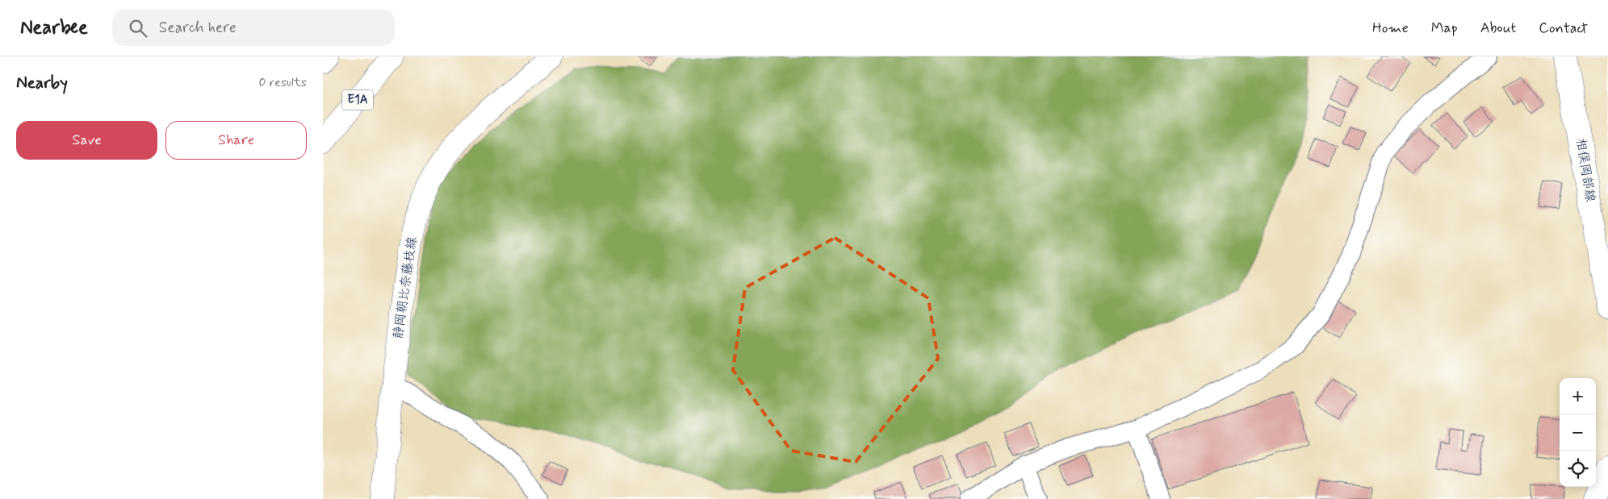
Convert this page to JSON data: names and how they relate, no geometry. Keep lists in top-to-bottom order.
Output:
{
  "streets": {
    "main road": ["E1A", "相俣岡部線", "静岡朝比奈藤枝線"]
  },
  "page": {
    "header": "Nearbee",
    "search": "Search here",
    "nav": [
      "Home",
      "Map",
      "About",
      "Contact"
    ],
    "heading": ["Nearby", "0 results"],
    "buttons": ["Save", "Share"],
    "map_buttons": ["+", "−"]
  }
}
